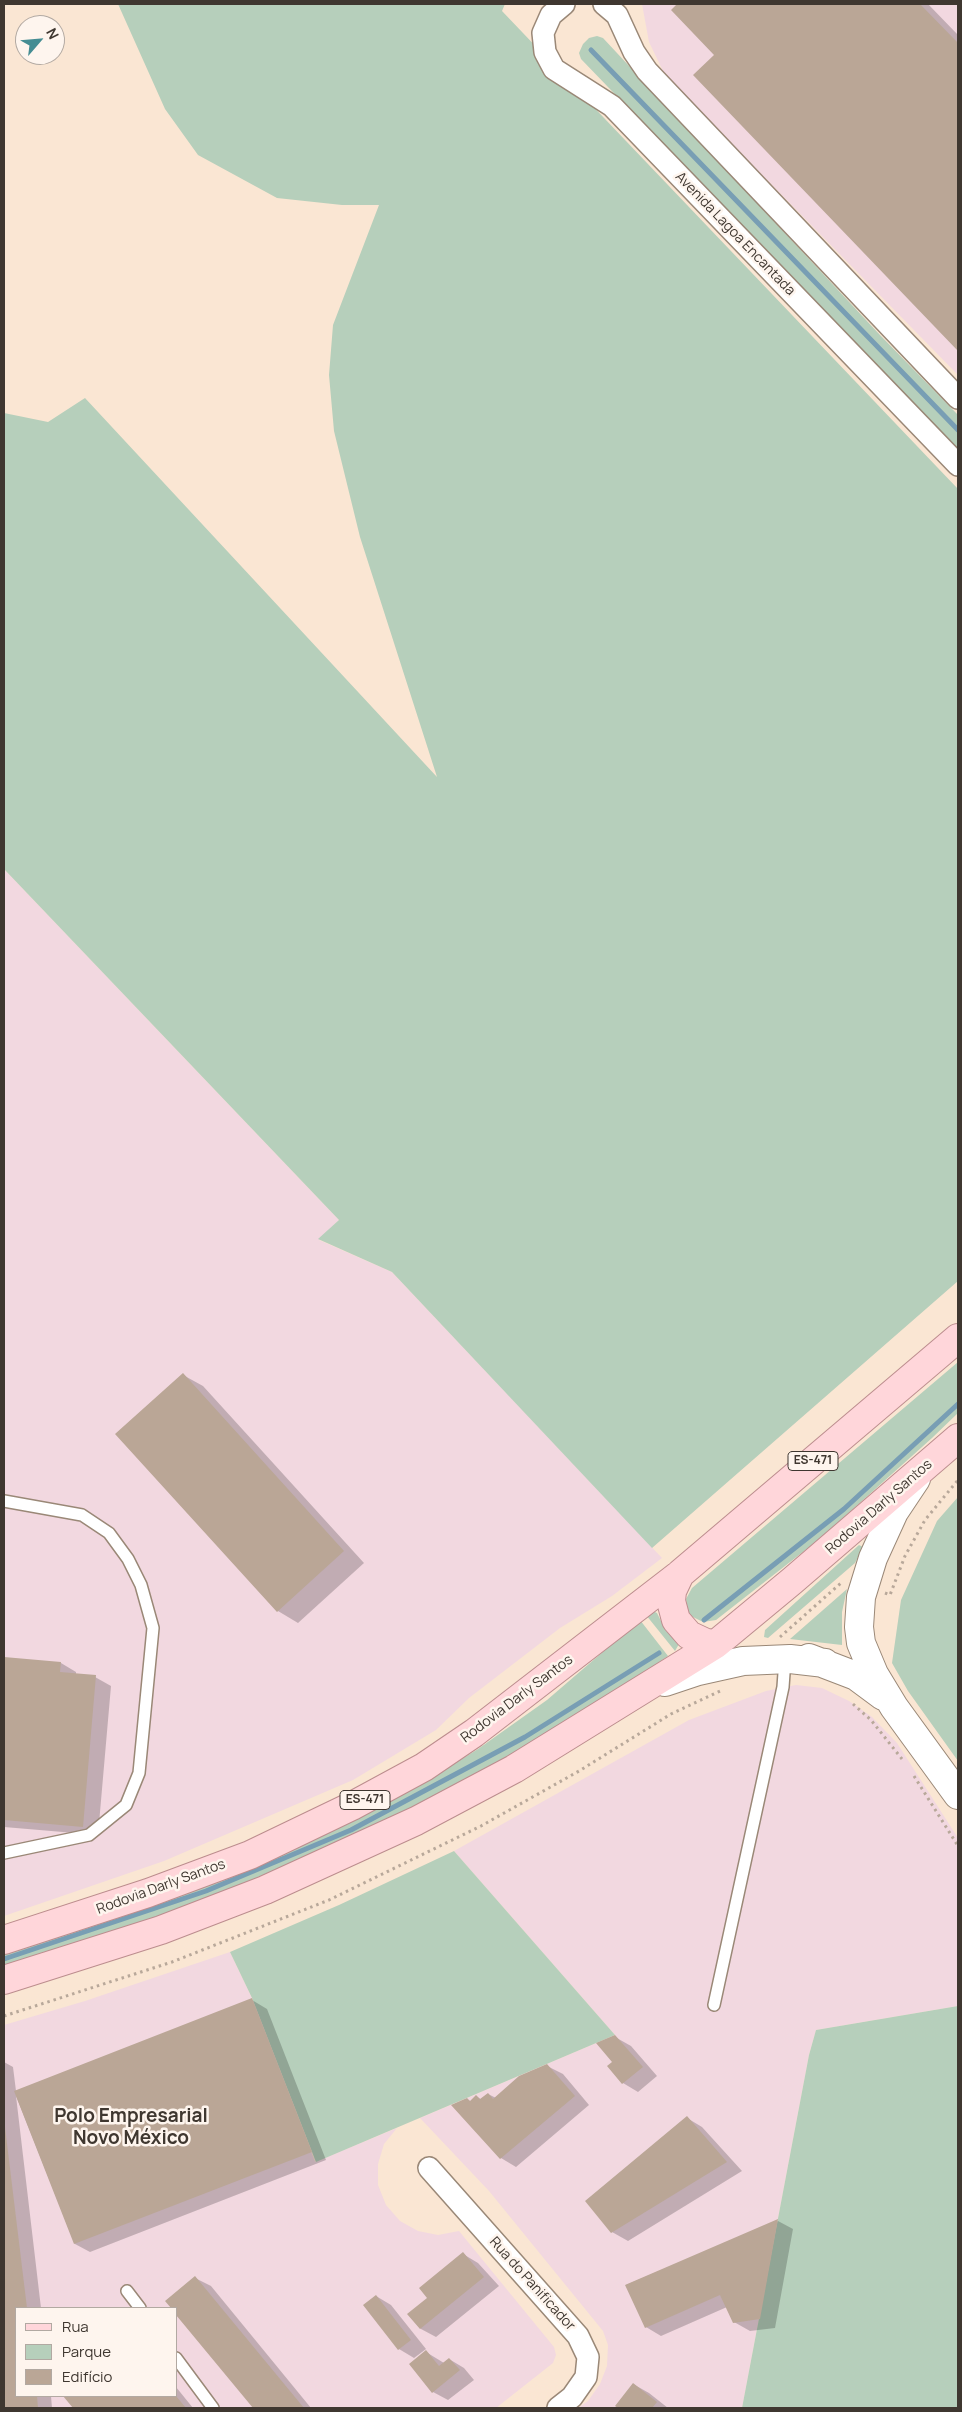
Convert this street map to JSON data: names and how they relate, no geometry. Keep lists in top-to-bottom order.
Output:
{
  "streets": {
    "main road": ["ES-471", "Rodovia Darly Santos"],
    "street": ["Avenida Lagoa Encantada", "Rua do Panificador"]
  },
  "districts": ["Polo Empresarial Novo México"],
  "legend": ["Rua", "Parque", "Edifício"],
  "north": "top right"
}
